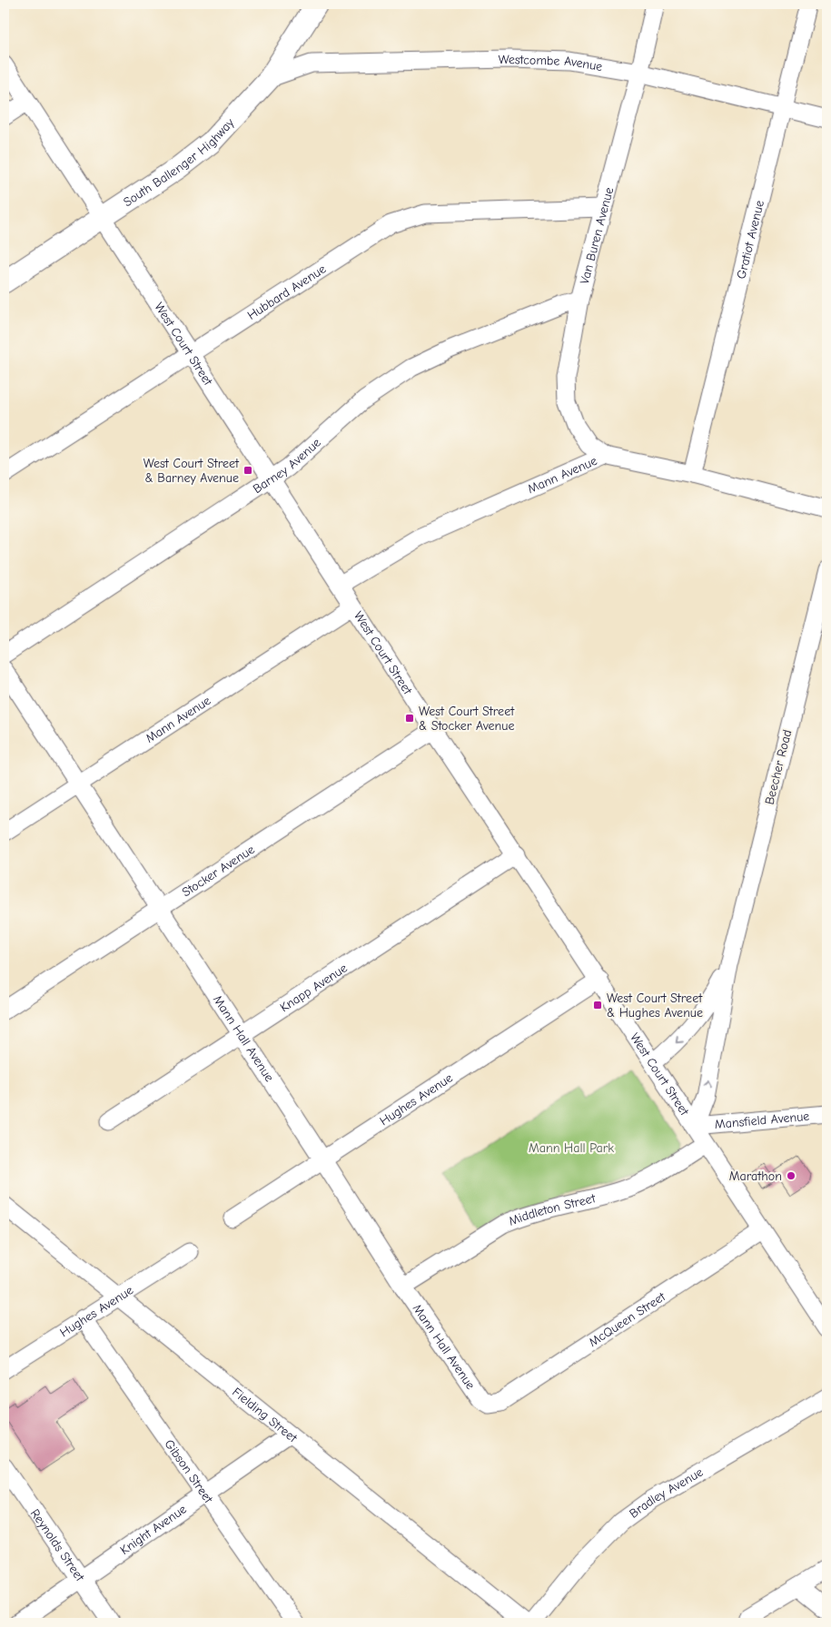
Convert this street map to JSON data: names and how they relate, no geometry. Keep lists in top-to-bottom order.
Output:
{
  "streets": {
    "main road": ["South Ballenger Highway"],
    "street": [
      "Westcombe Avenue",
      "Van Buren Avenue",
      "Gratiot Avenue",
      "Hubbard Avenue",
      "West Court Street",
      "Barney Avenue",
      "Mann Avenue",
      "Beecher Road",
      "Stocker Avenue",
      "Knapp Avenue",
      "Mann Hall Avenue",
      "Hughes Avenue",
      "Mansfield Avenue",
      "Middleton Street",
      "McQueen Street",
      "Fielding Street",
      "Gibson Street",
      "Bradley Avenue",
      "Knight Avenue",
      "Reynolds Street"
    ]
  },
  "crossings": [
    ["Westcombe Avenue", "South Ballenger Highway"],
    ["Westcombe Avenue", "Van Buren Avenue"],
    ["Westcombe Avenue", "Gratiot Avenue"],
    ["South Ballenger Highway", "West Court Street"],
    ["Van Buren Avenue", "Hubbard Avenue"],
    ["Van Buren Avenue", "Barney Avenue"],
    ["Van Buren Avenue", "Mann Avenue"],
    ["Gratiot Avenue", "Mann Avenue"],
    ["Hubbard Avenue", "West Court Street"],
    ["West Court Street", "Barney Avenue"],
    ["West Court Street", "Mann Avenue"],
    ["West Court Street", "Beecher Road"],
    ["West Court Street", "Stocker Avenue"],
    ["West Court Street", "Knapp Avenue"],
    ["West Court Street", "Hughes Avenue"],
    ["West Court Street", "Mansfield Avenue"],
    ["West Court Street", "Middleton Street"],
    ["West Court Street", "McQueen Street"],
    ["Mann Avenue", "Mann Hall Avenue"],
    ["Beecher Road", "Mansfield Avenue"],
    ["Stocker Avenue", "Mann Hall Avenue"],
    ["Knapp Avenue", "Mann Hall Avenue"],
    ["Mann Hall Avenue", "Hughes Avenue"],
    ["Mann Hall Avenue", "Middleton Street"],
    ["Mann Hall Avenue", "McQueen Street"],
    ["Hughes Avenue", "Fielding Street"],
    ["Hughes Avenue", "Gibson Street"],
    ["Fielding Street", "Knight Avenue"],
    ["Gibson Street", "Knight Avenue"],
    ["Knight Avenue", "Reynolds Street"]
  ],
  "parks": ["Mann Hall Park"],
  "places": {
    "transit": ["West Court Street & Barney Avenue", "West Court Street & Stocker Avenue", "West Court Street & Hughes Avenue"],
    "other": ["Marathon"]
  }
}
